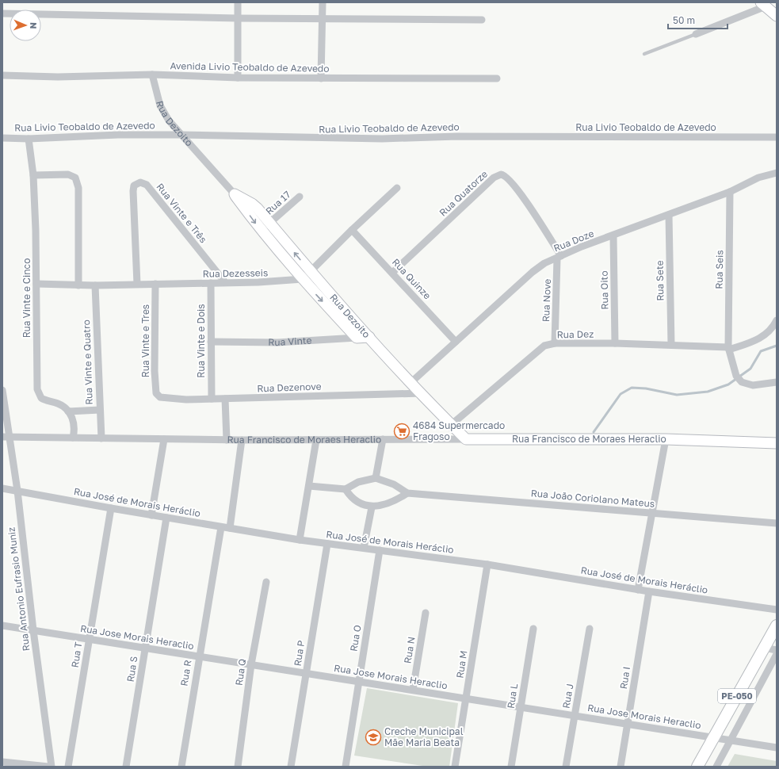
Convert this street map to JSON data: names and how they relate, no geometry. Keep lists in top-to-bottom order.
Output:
{
  "streets": {
    "main road": ["PE-050"],
    "street": [
      "Avenida Livio Teobaldo de Azevedo",
      "Rua Dezoito",
      "Rua Livio Teobaldo de Azevedo",
      "Rua Quatorze",
      "Rua 17",
      "Rua Vinte e Três",
      "Rua Doze",
      "Rua Seis",
      "Rua Dezesseis",
      "Rua Quinze",
      "Rua Sete",
      "Rua Oito",
      "Rua Vinte e Cinco",
      "Rua Nove",
      "Rua Dez",
      "Rua Vinte e Tres",
      "Rua Vinte e Dois",
      "Rua Vinte",
      "Rua Vinte e Quatro",
      "Rua Dezenove",
      "Rua Francisco de Moraes Heraclio",
      "Rua João Coriolano Mateus",
      "Rua José de Morais Heráclio",
      "Rua Antonio Eufrasio Muniz",
      "Rua Jose Morais Heraclio",
      "Rua O",
      "Rua N",
      "Rua P",
      "Rua T",
      "Rua M",
      "Rua S",
      "Rua Q",
      "Rua R",
      "Rua I",
      "Rua L",
      "Rua J"
    ]
  },
  "crossings": [
    ["Avenida Livio Teobaldo de Azevedo", "Rua Dezoito"],
    ["Rua Dezoito", "Rua Livio Teobaldo de Azevedo"],
    ["Rua Dezoito", "Rua 17"],
    ["Rua Dezoito", "Rua Doze"],
    ["Rua Dezoito", "Rua Dezesseis"],
    ["Rua Dezoito", "Rua Dez"],
    ["Rua Dezoito", "Rua Vinte"],
    ["Rua Dezoito", "Rua Dezenove"],
    ["Rua Dezoito", "Rua Francisco de Moraes Heraclio"],
    ["Rua Livio Teobaldo de Azevedo", "Rua Vinte e Cinco"],
    ["Rua Quatorze", "Rua Doze"],
    ["Rua Quatorze", "Rua Quinze"],
    ["Rua Quatorze", "Rua Nove"],
    ["Rua Vinte e Três", "Rua Dezesseis"],
    ["Rua Doze", "Rua Seis"],
    ["Rua Doze", "Rua Quinze"],
    ["Rua Doze", "Rua Sete"],
    ["Rua Doze", "Rua Oito"],
    ["Rua Doze", "Rua Nove"],
    ["Rua Seis", "Rua Dez"],
    ["Rua Dezesseis", "Rua Vinte e Cinco"],
    ["Rua Dezesseis", "Rua Vinte e Tres"],
    ["Rua Dezesseis", "Rua Vinte e Dois"],
    ["Rua Dezesseis", "Rua Vinte e Quatro"],
    ["Rua Sete", "Rua Dez"],
    ["Rua Oito", "Rua Dez"],
    ["Rua Nove", "Rua Dez"],
    ["Rua Vinte e Tres", "Rua Dezenove"],
    ["Rua Vinte e Dois", "Rua Vinte"],
    ["Rua Vinte e Dois", "Rua Dezenove"],
    ["Rua Vinte e Quatro", "Rua Francisco de Moraes Heraclio"],
    ["Rua Francisco de Moraes Heraclio", "Rua Antonio Eufrasio Muniz"],
    ["Rua José de Morais Heráclio", "Rua Antonio Eufrasio Muniz"],
    ["Rua José de Morais Heráclio", "Rua O"],
    ["Rua José de Morais Heráclio", "Rua P"],
    ["Rua José de Morais Heráclio", "Rua T"],
    ["Rua José de Morais Heráclio", "Rua M"],
    ["Rua José de Morais Heráclio", "Rua S"],
    ["Rua José de Morais Heráclio", "Rua R"],
    ["Rua José de Morais Heráclio", "Rua I"],
    ["Rua Antonio Eufrasio Muniz", "Rua Jose Morais Heraclio"],
    ["Rua Jose Morais Heraclio", "Rua O"],
    ["Rua Jose Morais Heraclio", "Rua N"],
    ["Rua Jose Morais Heraclio", "Rua P"],
    ["Rua Jose Morais Heraclio", "Rua T"],
    ["Rua Jose Morais Heraclio", "Rua M"],
    ["Rua Jose Morais Heraclio", "Rua S"],
    ["Rua Jose Morais Heraclio", "Rua Q"],
    ["Rua Jose Morais Heraclio", "Rua R"],
    ["Rua Jose Morais Heraclio", "Rua I"],
    ["Rua Jose Morais Heraclio", "Rua L"],
    ["Rua Jose Morais Heraclio", "Rua J"],
    ["Rua Jose Morais Heraclio", "PE-050"]
  ],
  "places": {
    "supermarket": ["4684 Supermercado Fragoso"],
    "school or university": ["Creche Municipal Mãe Maria Beata"]
  },
  "scale_bar": "50 m",
  "north": "right"
}
